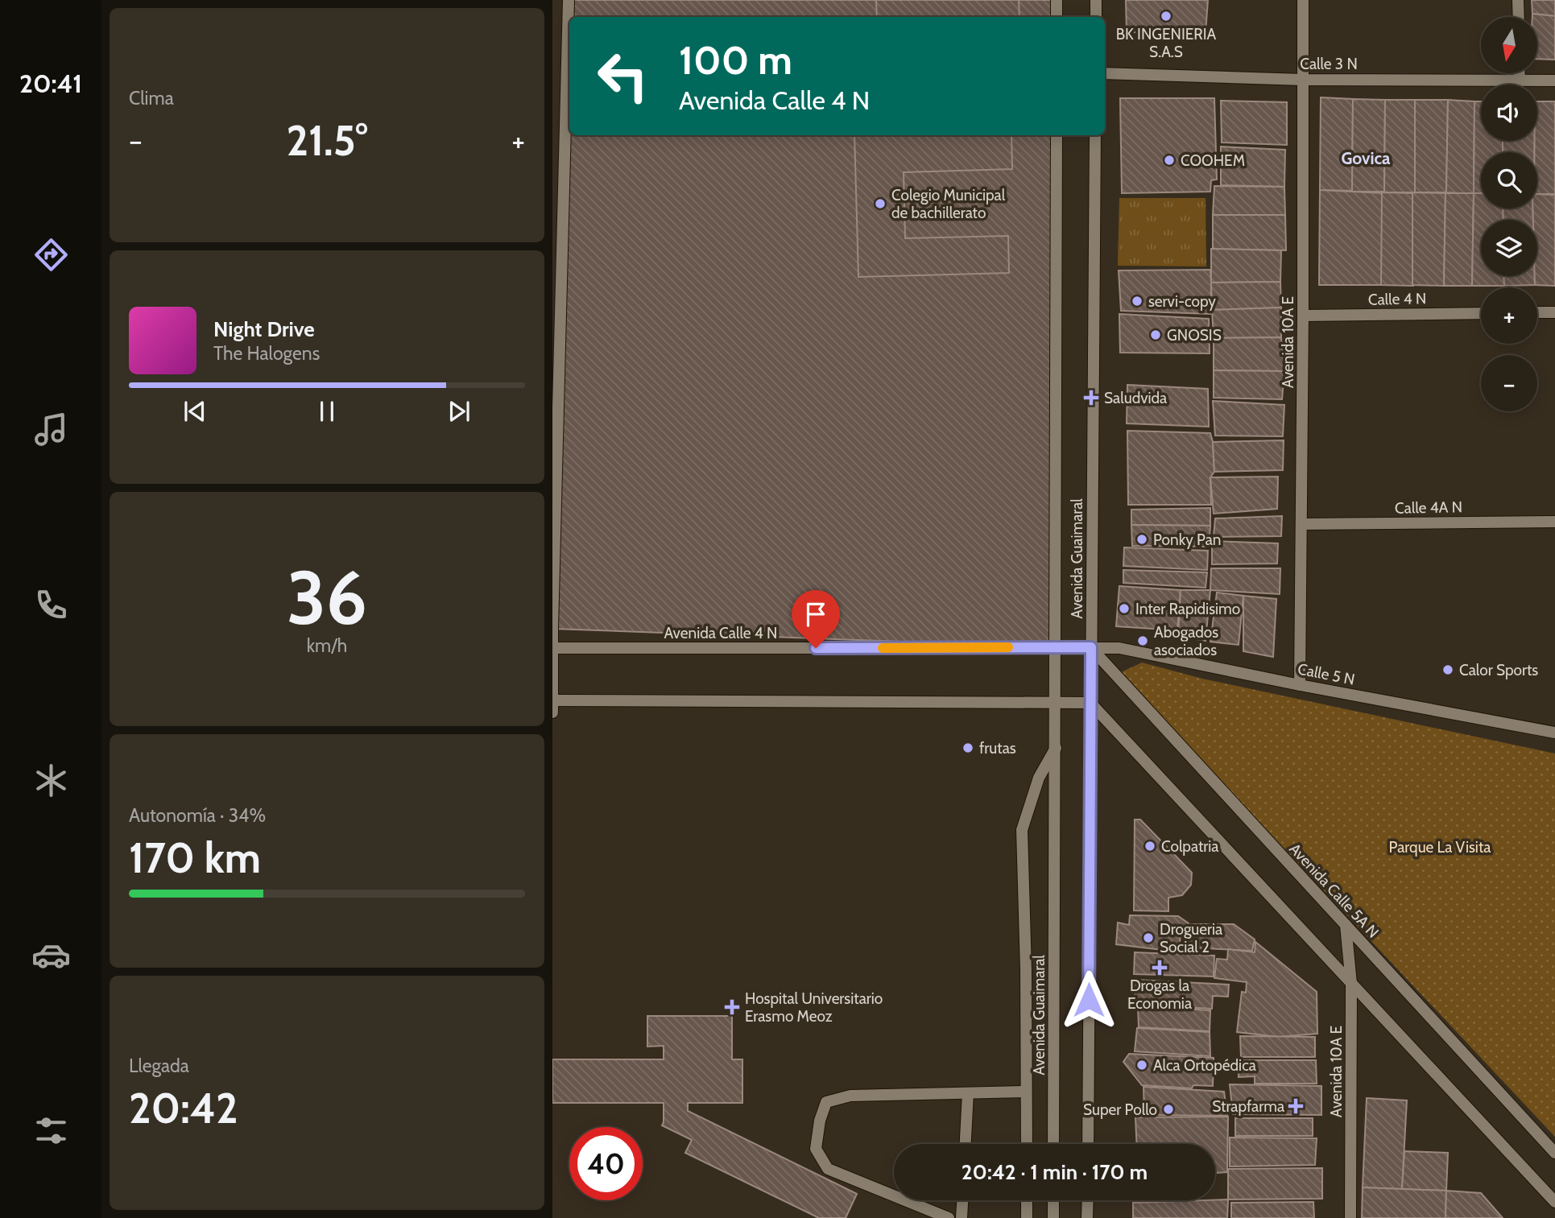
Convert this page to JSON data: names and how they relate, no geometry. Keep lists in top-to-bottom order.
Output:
{
  "streets": {
    "street": [
      "Calle 3 N",
      "Calle 4 N",
      "Avenida 10A E",
      "Calle 4A N",
      "Avenida Guaimaral",
      "Avenida Calle 4 N",
      "Calle 5 N",
      "Avenida Calle 5A N"
    ]
  },
  "crossings": [
    ["Calle 3 N", "Avenida 10A E"],
    ["Calle 4 N", "Avenida 10A E"],
    ["Avenida 10A E", "Calle 4A N"],
    ["Avenida 10A E", "Calle 5 N"],
    ["Avenida 10A E", "Avenida Calle 5A N"],
    ["Avenida Guaimaral", "Avenida Calle 4 N"],
    ["Avenida Guaimaral", "Calle 5 N"],
    ["Avenida Guaimaral", "Avenida Calle 5A N"],
    ["Avenida Calle 4 N", "Calle 5 N"],
    ["Avenida Calle 4 N", "Avenida Calle 5A N"],
    ["Calle 5 N", "Avenida Calle 5A N"]
  ],
  "districts": ["Govica"],
  "parks": ["Parque La Visita"],
  "places": {
    "other": [
      "BK INGENIERIA S.A.S",
      "COOHEM",
      "Colegio Municipal de bachillerato",
      "servi-copy",
      "GNOSIS",
      "Ponky Pan",
      "Inter Rapidisimo",
      "Abogados asociados",
      "Calor Sports",
      "frutas",
      "Colpatria",
      "Drogueria Social 2",
      "Alca Ortopédica",
      "Super Pollo"
    ],
    "health": [
      "Saludvida",
      "Drogas la Economia",
      "Hospital Universitario Erasmo Meoz",
      "Strapfarma"
    ]
  },
  "north": "bottom",
  "page": {
    "tabs": "20:41",
    "tile": [
      "Clima",
      ["36", "km/h"],
      ["Autonomía · 34%", "170 km"],
      ["Llegada", "20:42"]
    ],
    "map_buttons": ["+", "−"],
    "turn": ["100 m", "Avenida Calle 4 N"],
    "heat": ["−", "21.5°", "+"],
    "song": ["Night Drive", "The Halogens"],
    "limit": "40",
    "trip": "20:42 · 1 min · 170 m"
  }
}
